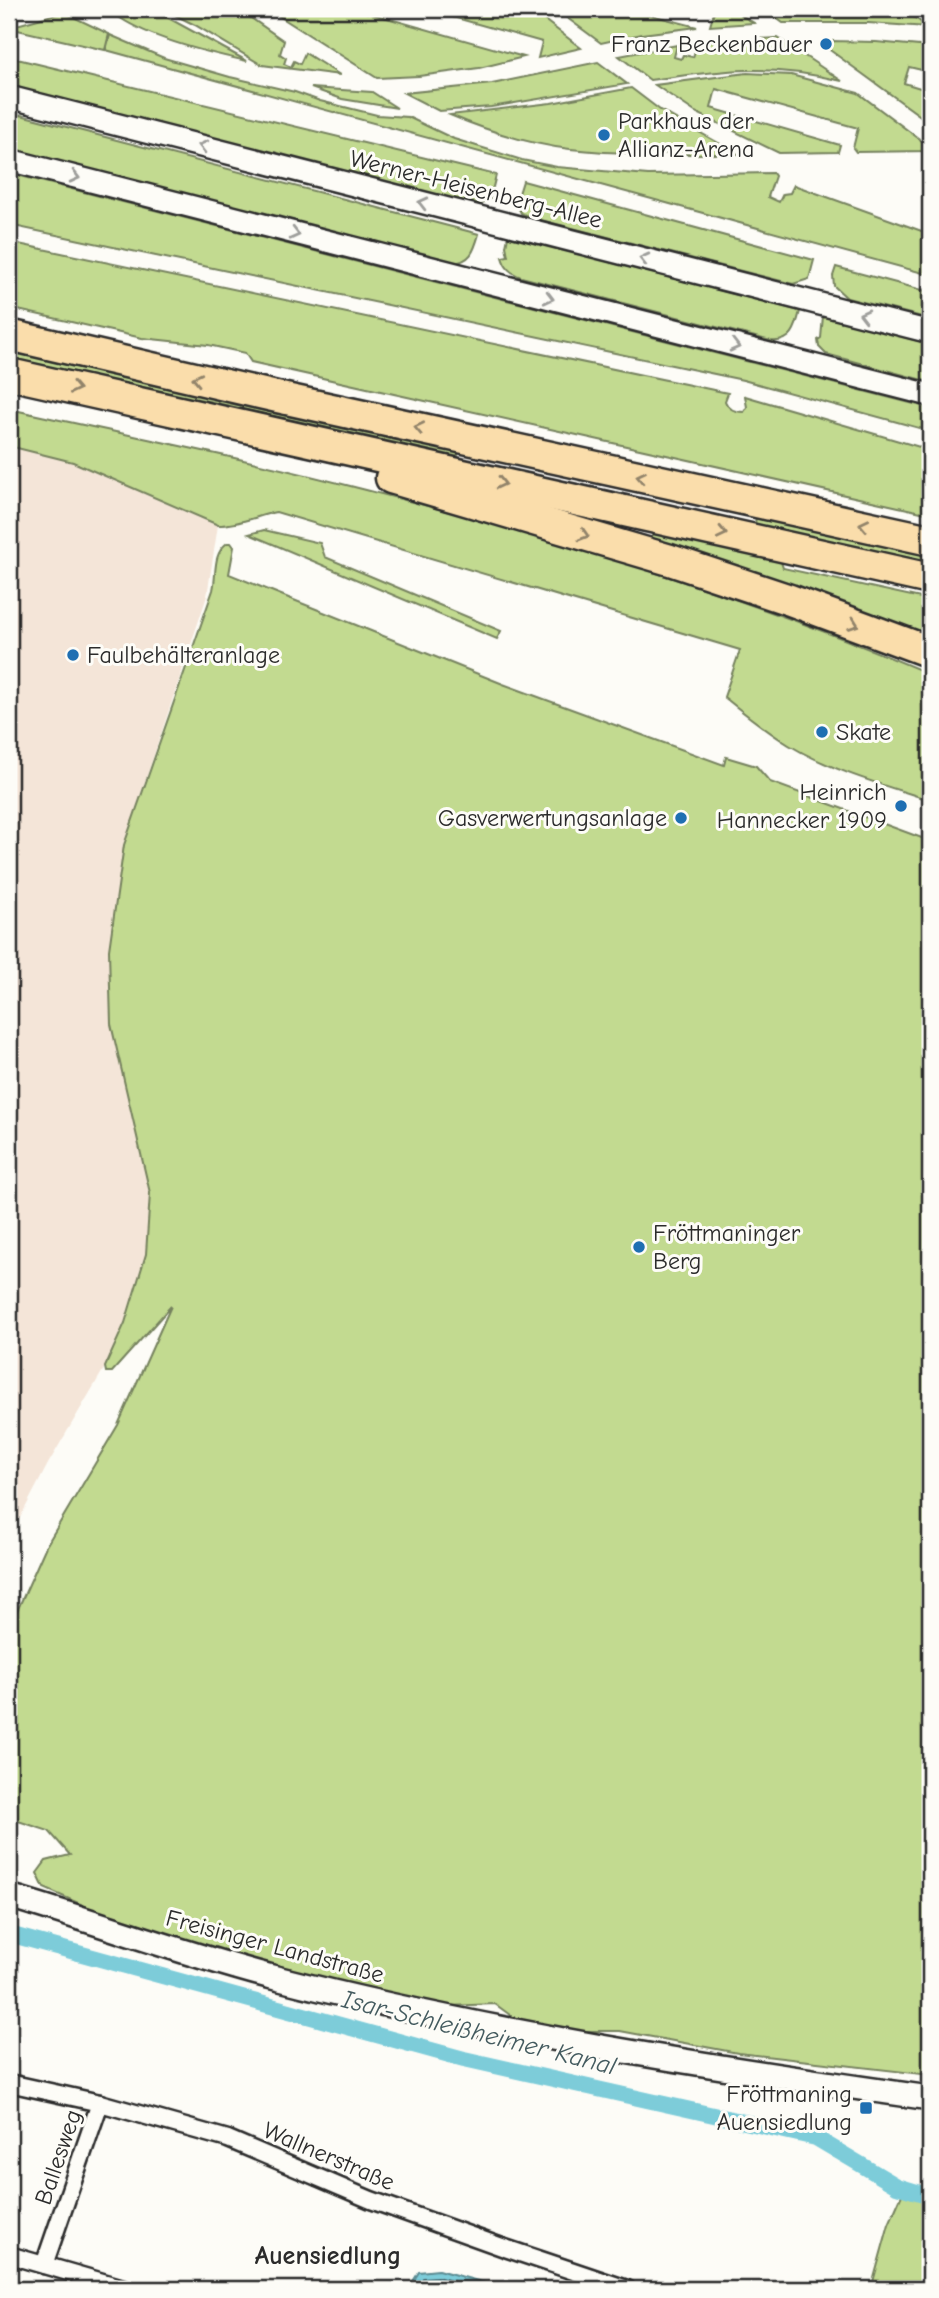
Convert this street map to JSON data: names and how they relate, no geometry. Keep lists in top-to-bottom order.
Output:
{
  "streets": {
    "main road": ["Freisinger Landstraße"],
    "street": ["Werner-Heisenberg-Allee", "Wallnerstraße", "Ballesweg"]
  },
  "crossings": [
    ["Wallnerstraße", "Ballesweg"]
  ],
  "districts": ["Auensiedlung"],
  "water": ["Isar-Schleißheimer Kanal"],
  "places": {
    "other": [
      "Franz Beckenbauer",
      "Parkhaus der Allianz-Arena",
      "Faulbehälteranlage",
      "Skate",
      "Heinrich Hannecker 1909",
      "Gasverwertungsanlage",
      "Fröttmaninger Berg"
    ],
    "transit": ["Fröttmaning Auensiedlung"]
  }
}
